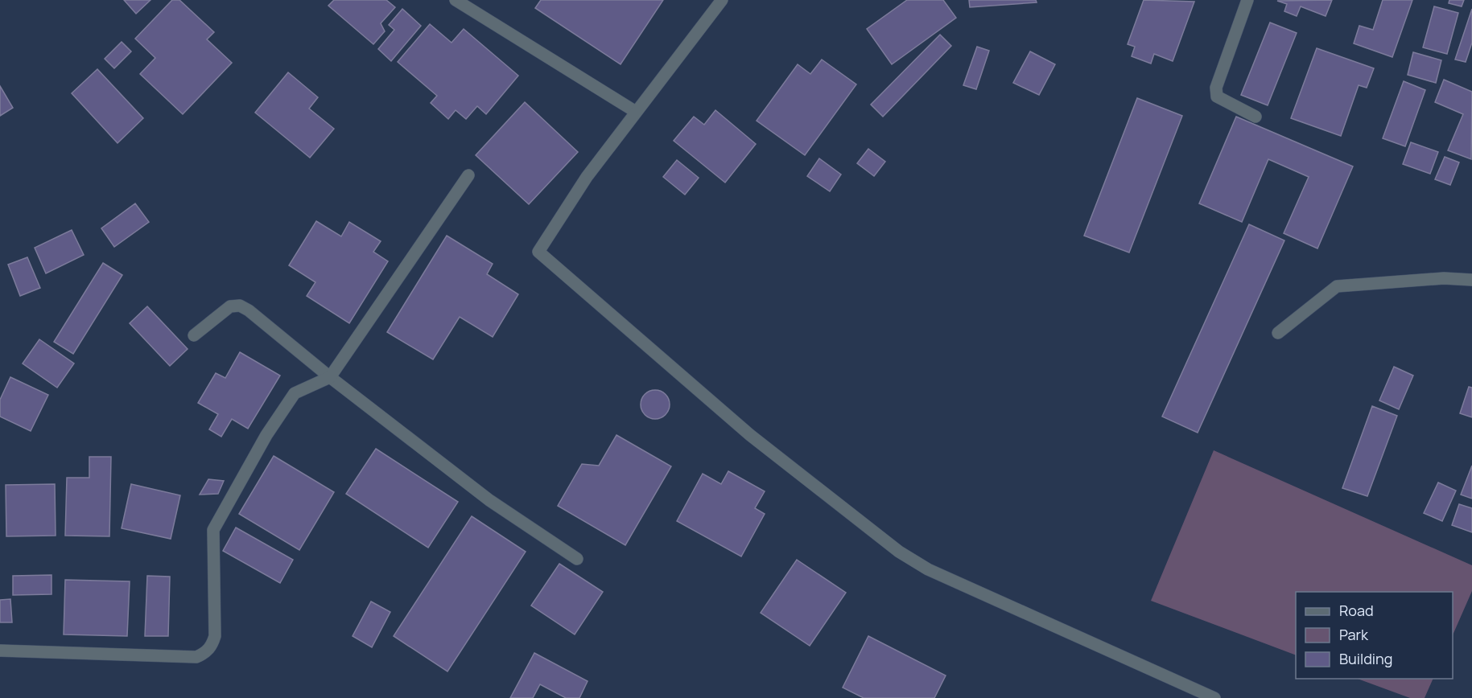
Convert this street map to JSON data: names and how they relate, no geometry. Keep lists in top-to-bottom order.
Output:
{
  "legend": ["Road", "Park", "Building"]
}
